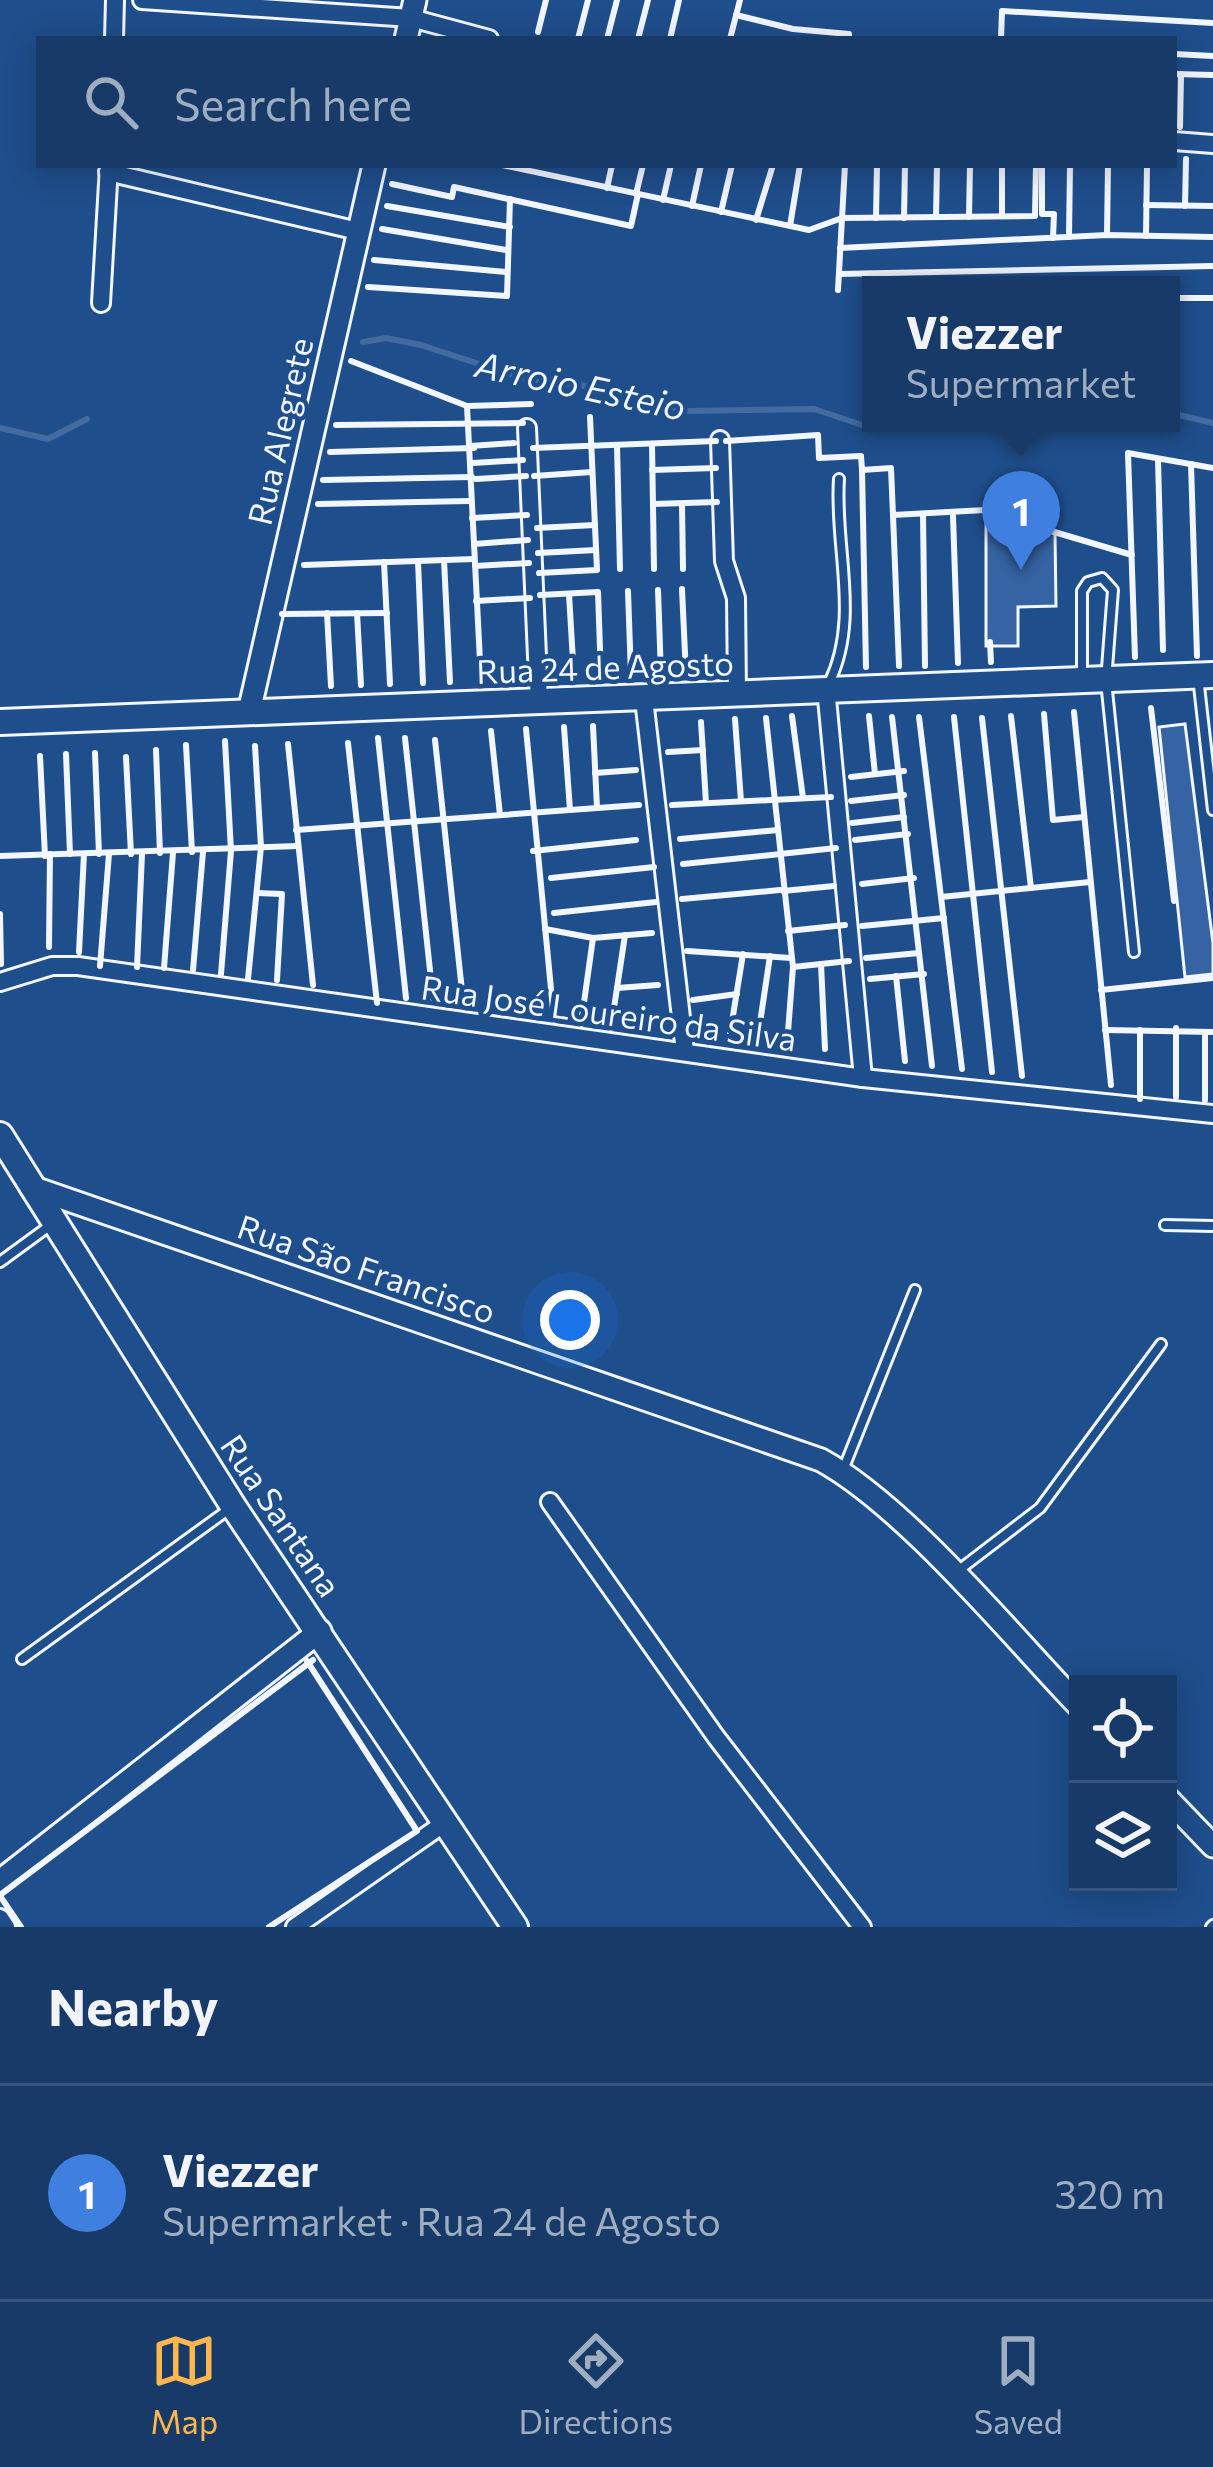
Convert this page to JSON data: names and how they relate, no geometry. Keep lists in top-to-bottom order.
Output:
{
  "streets": {
    "main road": ["Rua 24 de Agosto", "Rua Santana"],
    "street": ["Rua Alegrete", "Rua José Loureiro da Silva", "Rua São Francisco"]
  },
  "crossings": [
    ["Rua Alegrete", "Rua 24 de Agosto"],
    ["Rua São Francisco", "Rua Santana"]
  ],
  "water": ["Arroio Esteio"],
  "page": {
    "search": "Search here",
    "popup": ["Viezzer", "Supermarket"],
    "pins": "1",
    "heading": "Nearby",
    "list": [
      {
        "mark": "1",
        "name": "Viezzer",
        "note": "Supermarket · Rua 24 de Agosto",
        "value": "320 m"
      }
    ],
    "nav": ["Map", "Directions", "Saved"]
  }
}
